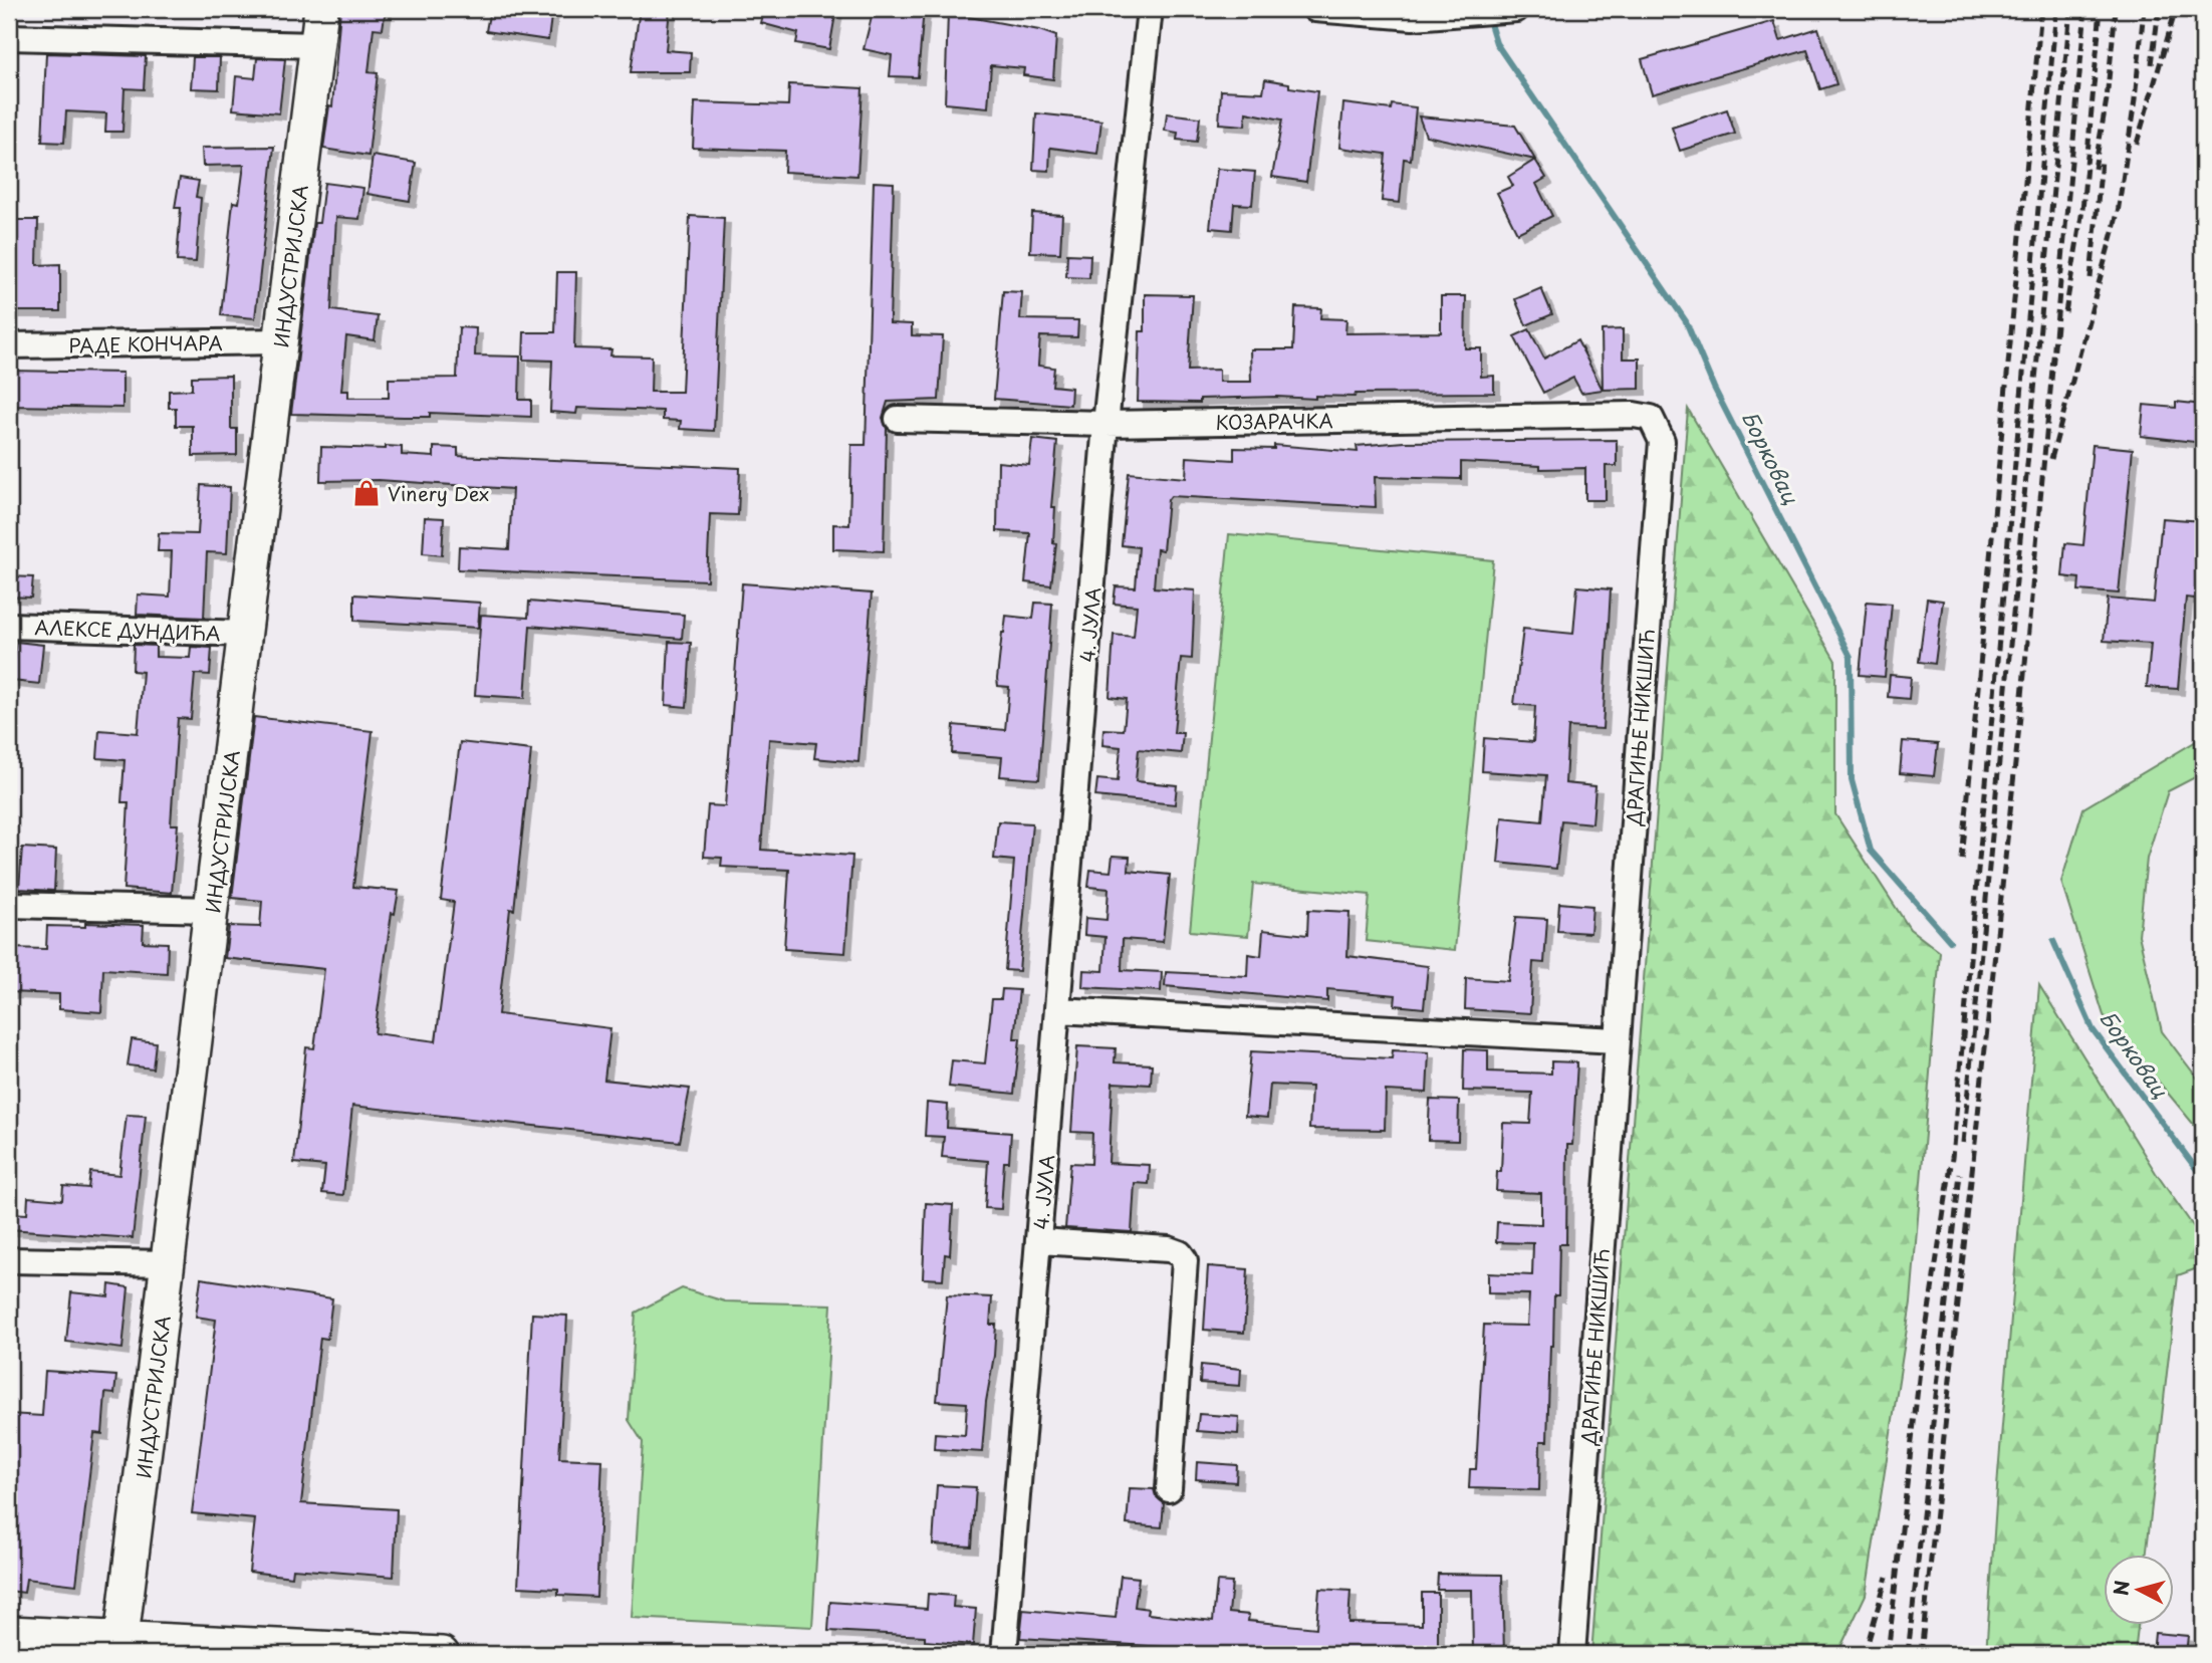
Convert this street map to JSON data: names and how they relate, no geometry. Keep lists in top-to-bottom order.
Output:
{
  "streets": {
    "main road": ["ИНДУСТРИЈСКА"],
    "street": [
      "РАДЕ КОНЧАРА",
      "КОЗАРАЧКА",
      "4. ЈУЛА",
      "АЛЕКСЕ ДУНДИЋА",
      "ДРАГИЊЕ НИКШИЋ"
    ]
  },
  "crossings": [
    ["ИНДУСТРИЈСКА", "РАДЕ КОНЧАРА"],
    ["ИНДУСТРИЈСКА", "АЛЕКСЕ ДУНДИЋА"],
    ["КОЗАРАЧКА", "4. ЈУЛА"],
    ["КОЗАРАЧКА", "ДРАГИЊЕ НИКШИЋ"]
  ],
  "water": ["Борковац"],
  "places": {
    "shop": ["Vinery Dex"]
  },
  "north": "left"
}
